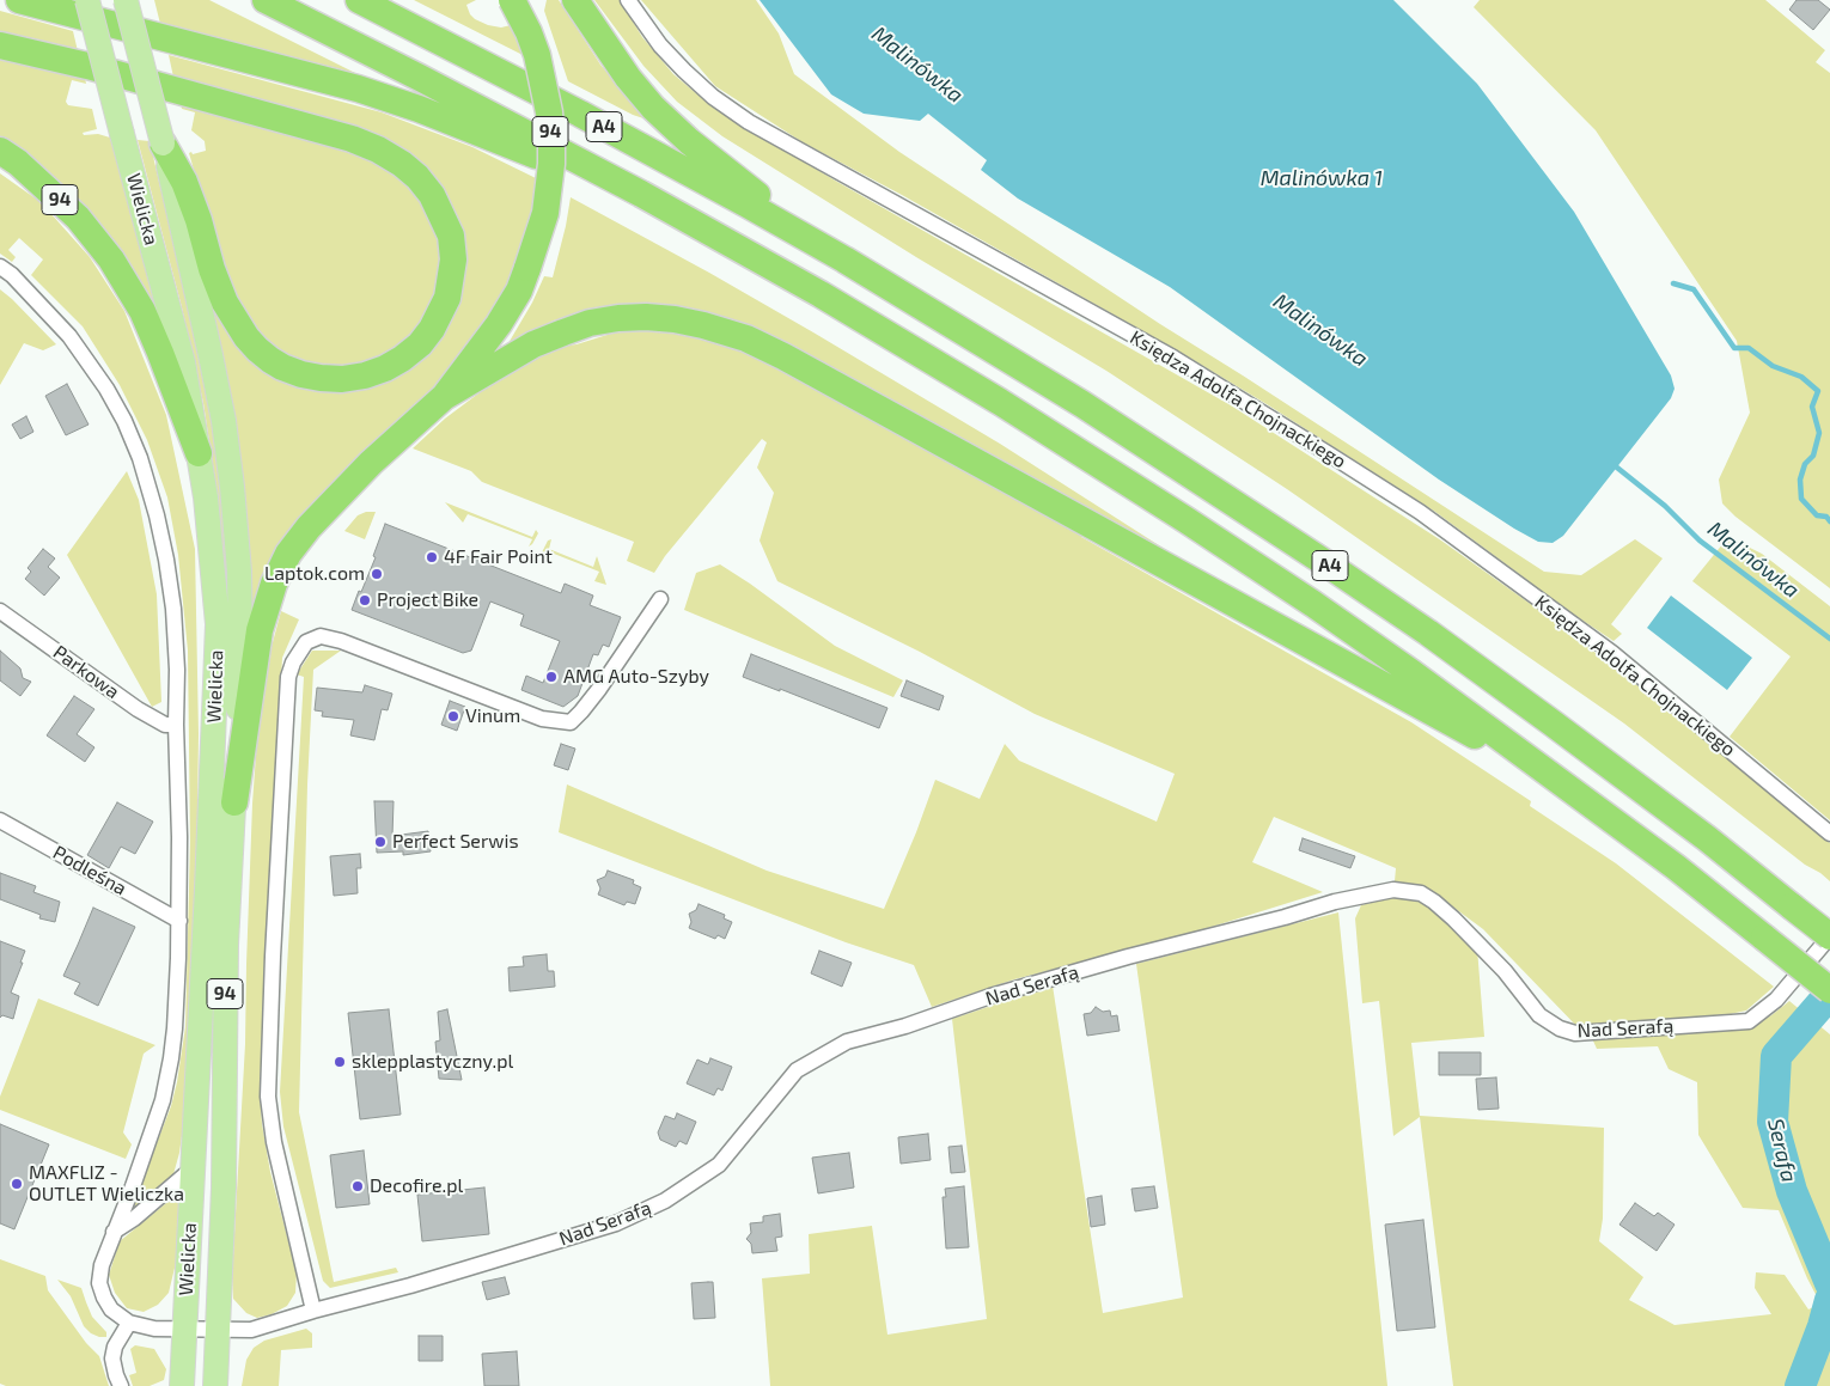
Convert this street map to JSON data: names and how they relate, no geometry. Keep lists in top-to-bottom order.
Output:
{
  "streets": {
    "highway": ["A4", "94"],
    "main road": ["Wielicka"],
    "street": [
      "Księdza Adolfa Chojnackiego",
      "Parkowa",
      "Podleśna",
      "Nad Serafą"
    ]
  },
  "crossings": [
    ["A4", "Nad Serafą"],
    ["94", "Wielicka"],
    ["Wielicka", "Nad Serafą"]
  ],
  "water": ["Malinówka", "Malinówka 1", "Serafa"],
  "places": [
    "4F Fair Point",
    "Laptok.com",
    "Project Bike",
    "AMG Auto-Szyby",
    "Vinum",
    "Perfect Serwis",
    "sklepplastyczny.pl",
    "MAXFLIZ - OUTLET Wieliczka",
    "Decofire.pl"
  ]
}
